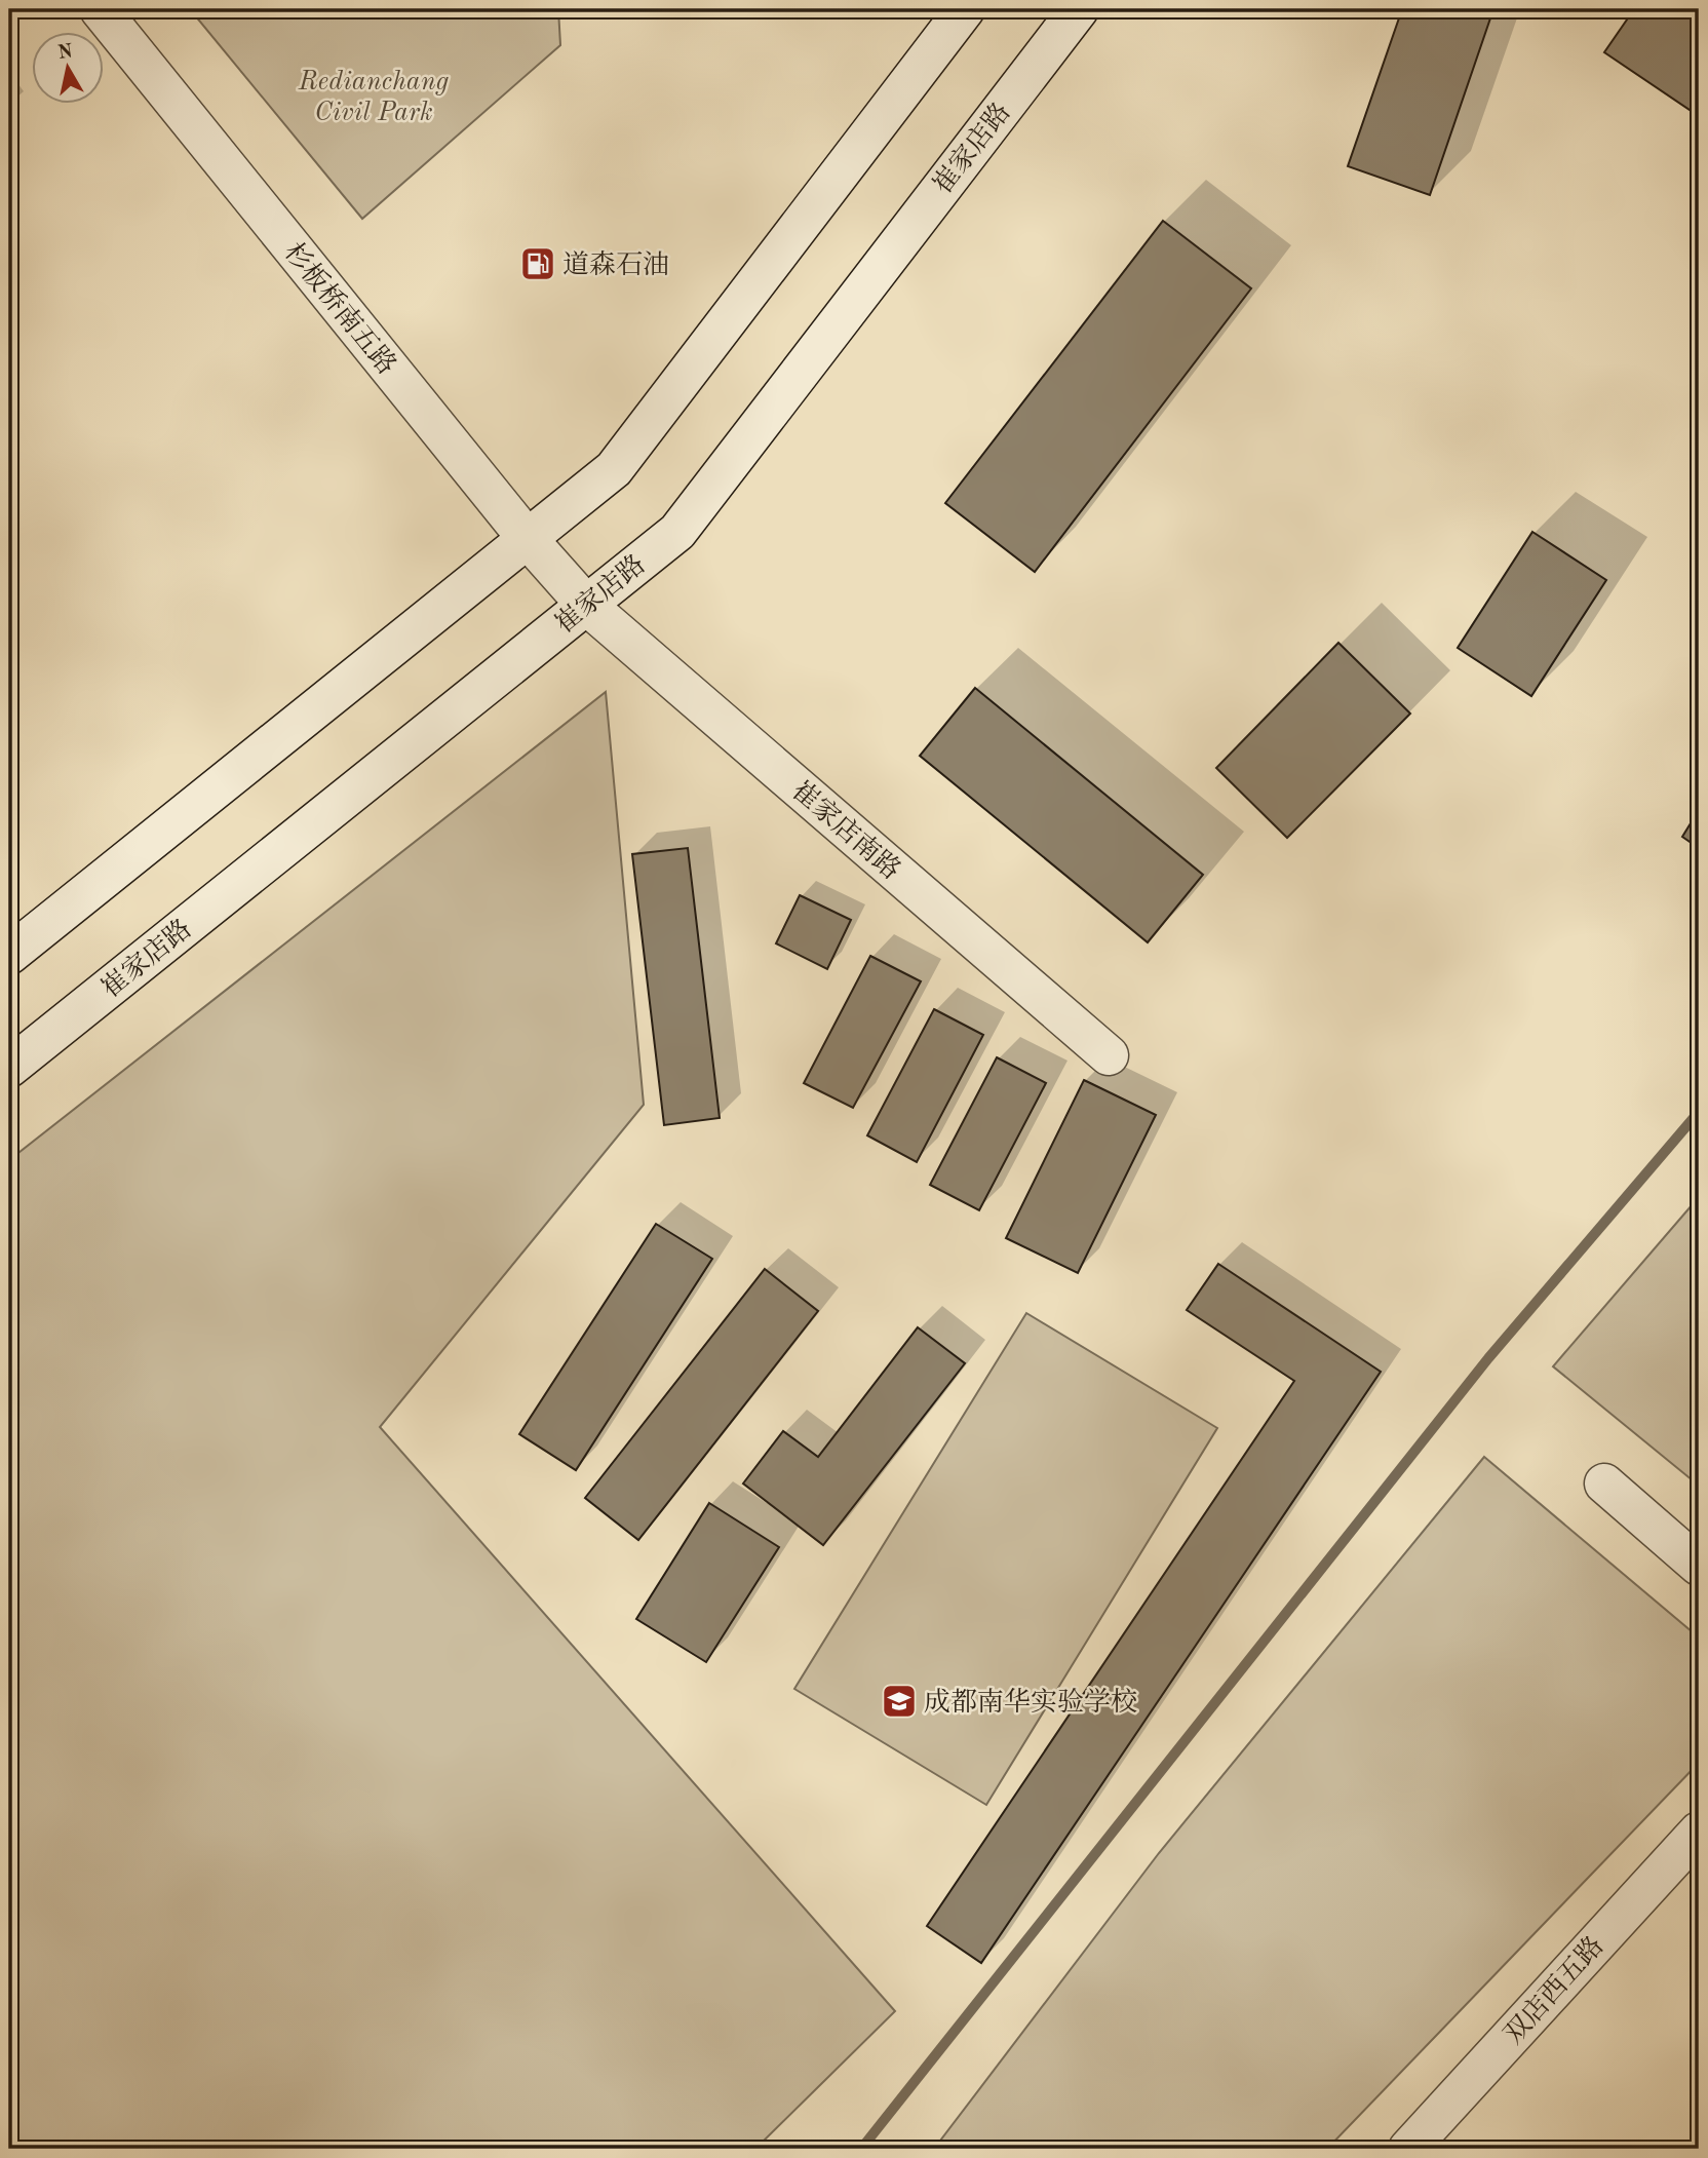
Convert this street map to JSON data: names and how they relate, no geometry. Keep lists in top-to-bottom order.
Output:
{
  "streets": {
    "main road": [
      "崔家店路",
      "杉板桥南五路",
      "崔家店南路",
      "双店西五路"
    ]
  },
  "crossings": [
    ["崔家店路", "杉板桥南五路"],
    ["崔家店路", "崔家店南路"],
    ["杉板桥南五路", "崔家店南路"]
  ],
  "parks": ["Redianchang Civil Park"],
  "places": {
    "fuel station": ["道森石油"],
    "school or university": ["成都南华实验学校"]
  },
  "north": "top"
}
